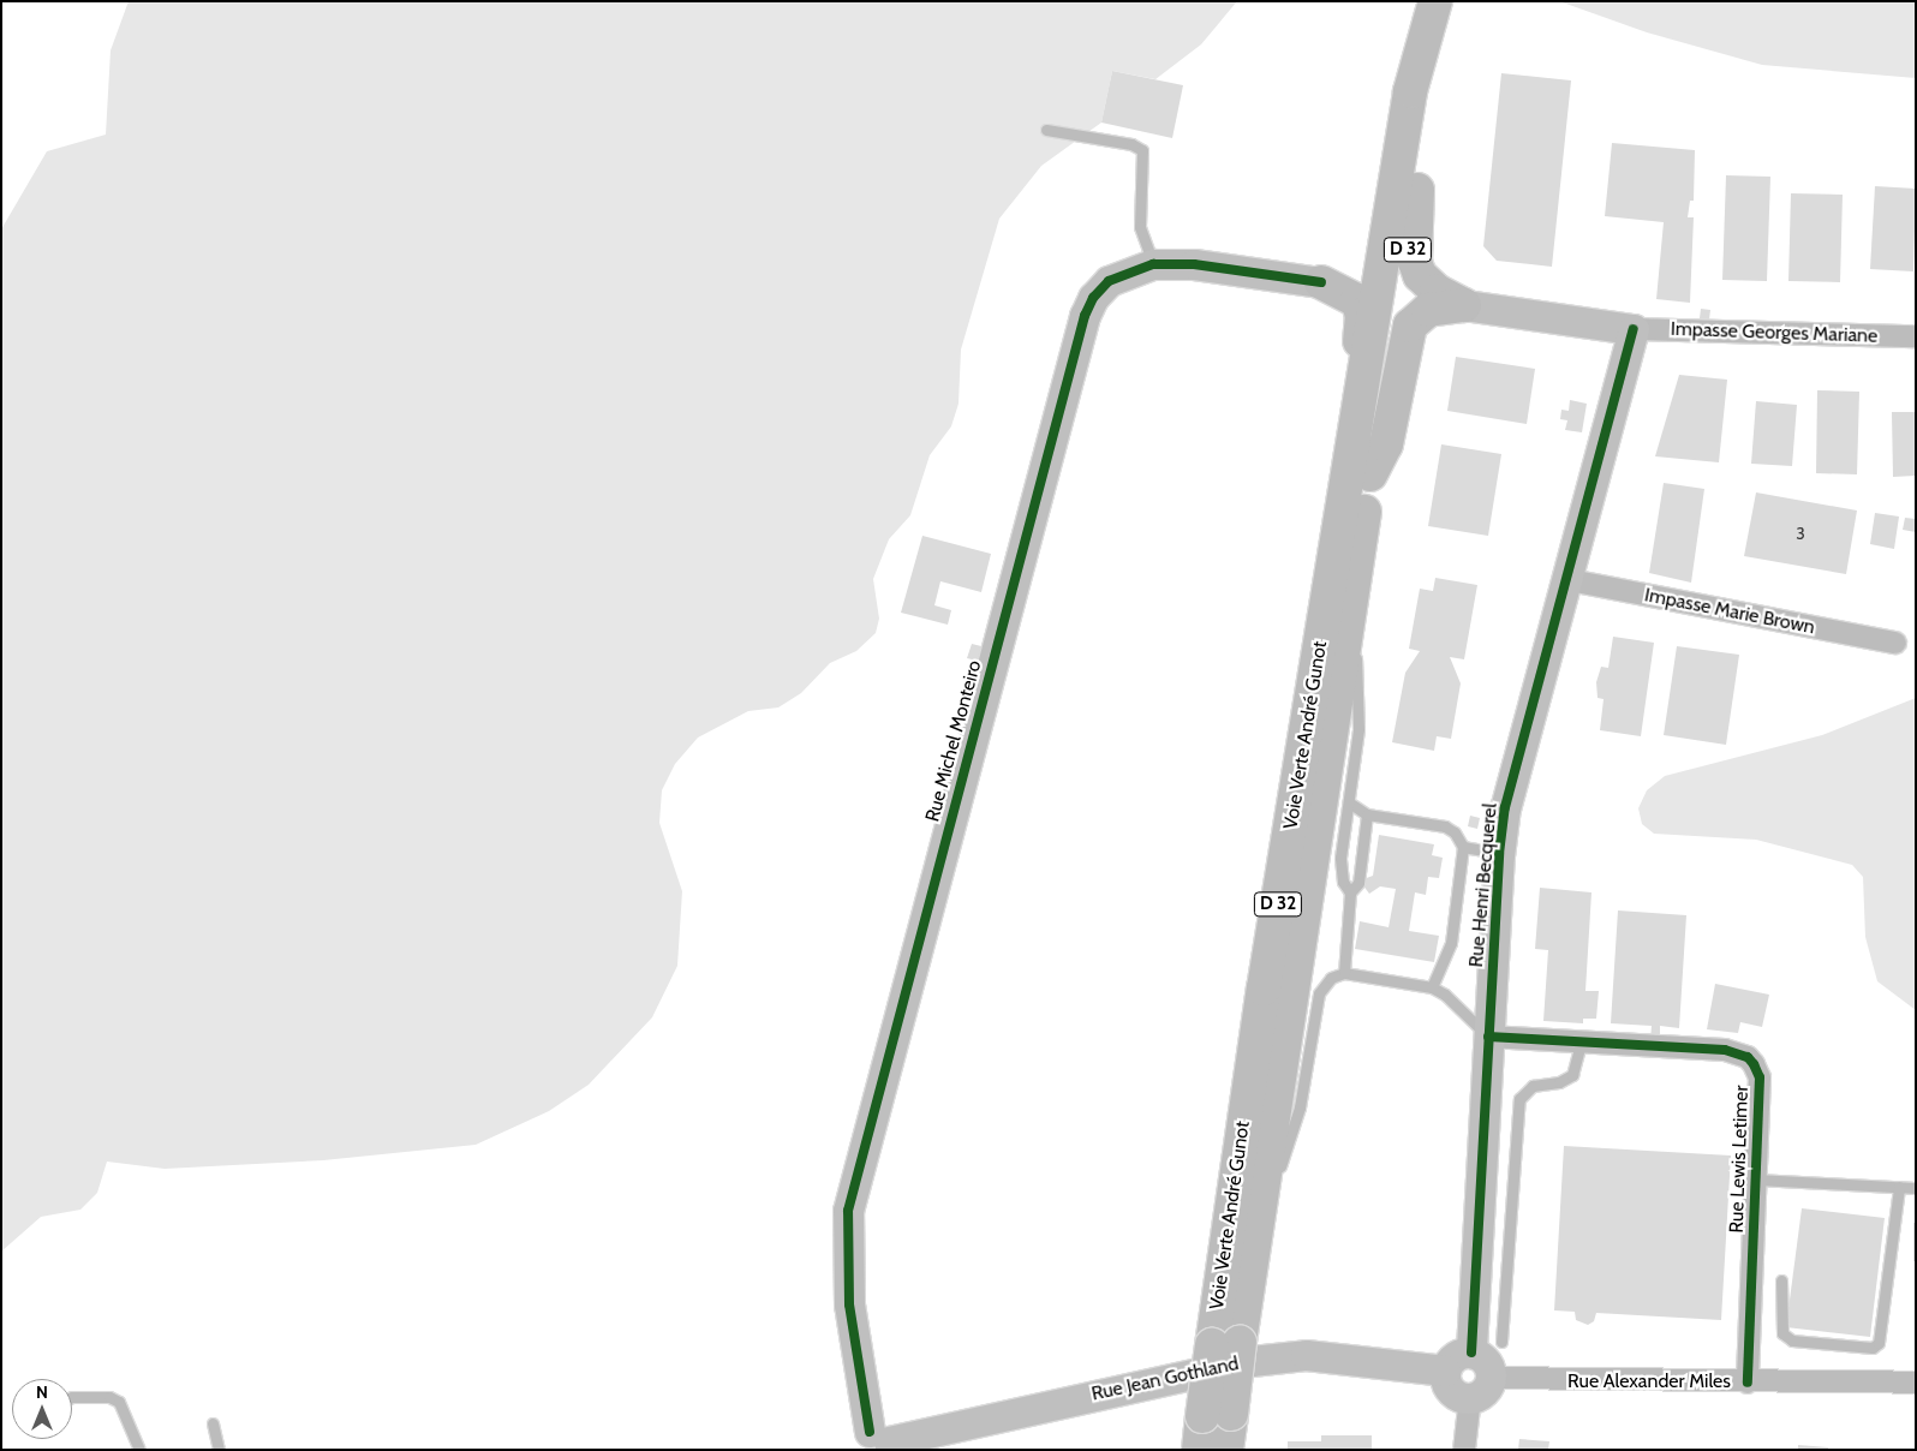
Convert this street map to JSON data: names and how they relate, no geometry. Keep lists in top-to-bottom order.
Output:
{
  "streets": {
    "main road": ["D 32", "Voie Verte André Gunot"],
    "street": [
      "Impasse Georges Mariane",
      "Impasse Marie Brown",
      "Rue Michel Monteiro",
      "Rue Henri Becquerel",
      "Rue Lewis Letimer",
      "Rue Jean Gothland",
      "Rue Alexander Miles"
    ]
  },
  "crossings": [
    ["Impasse Georges Mariane", "Rue Henri Becquerel"],
    ["Impasse Marie Brown", "Rue Henri Becquerel"],
    ["Rue Michel Monteiro", "Rue Jean Gothland"],
    ["Rue Henri Becquerel", "Rue Lewis Letimer"],
    ["Rue Henri Becquerel", "Rue Jean Gothland"],
    ["Rue Henri Becquerel", "Rue Alexander Miles"],
    ["Rue Lewis Letimer", "Rue Alexander Miles"],
    ["Rue Jean Gothland", "Rue Alexander Miles"]
  ],
  "house_numbers": ["3"],
  "north": "top"
}
